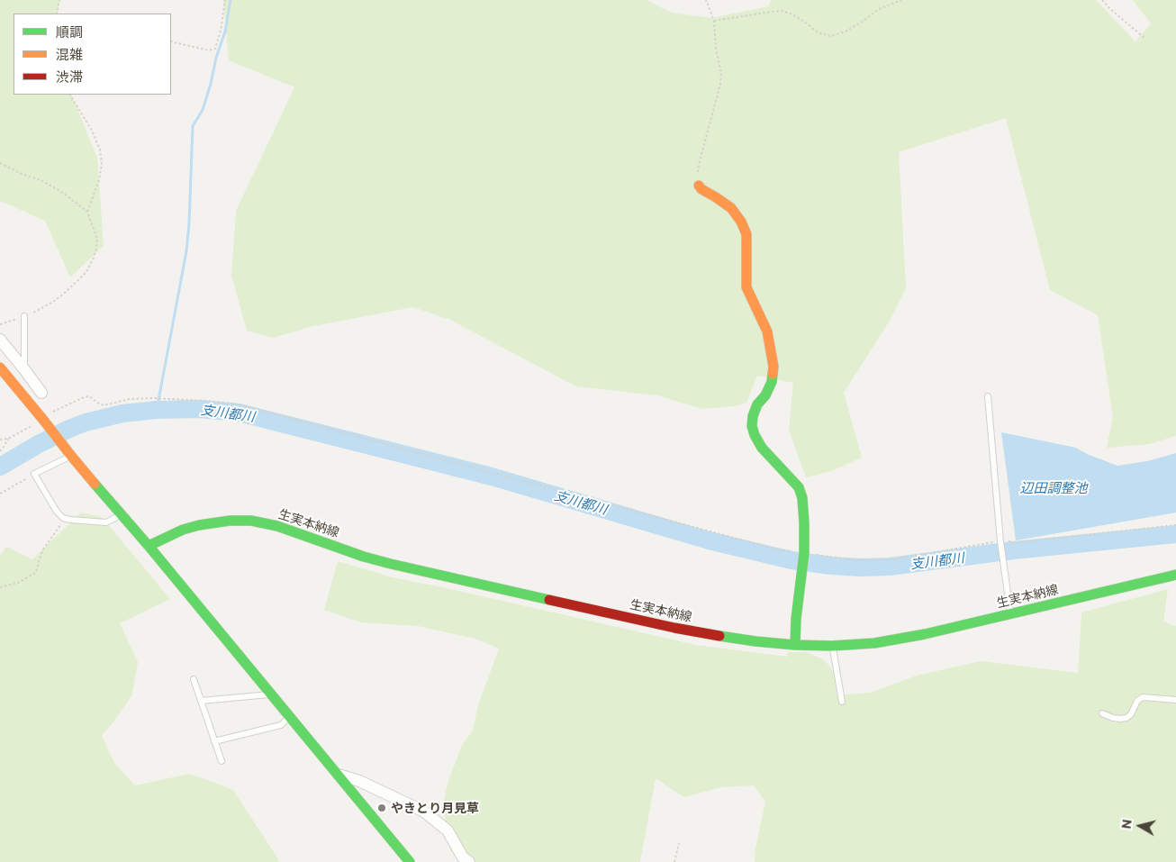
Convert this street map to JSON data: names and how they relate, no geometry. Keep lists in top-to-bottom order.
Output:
{
  "streets": {
    "street": ["生実本納線"]
  },
  "water": ["支川都川", "辺田調整池"],
  "places": ["やきとり月見草"],
  "legend": ["順調", "混雑", "渋滞"],
  "north": "left"
}
